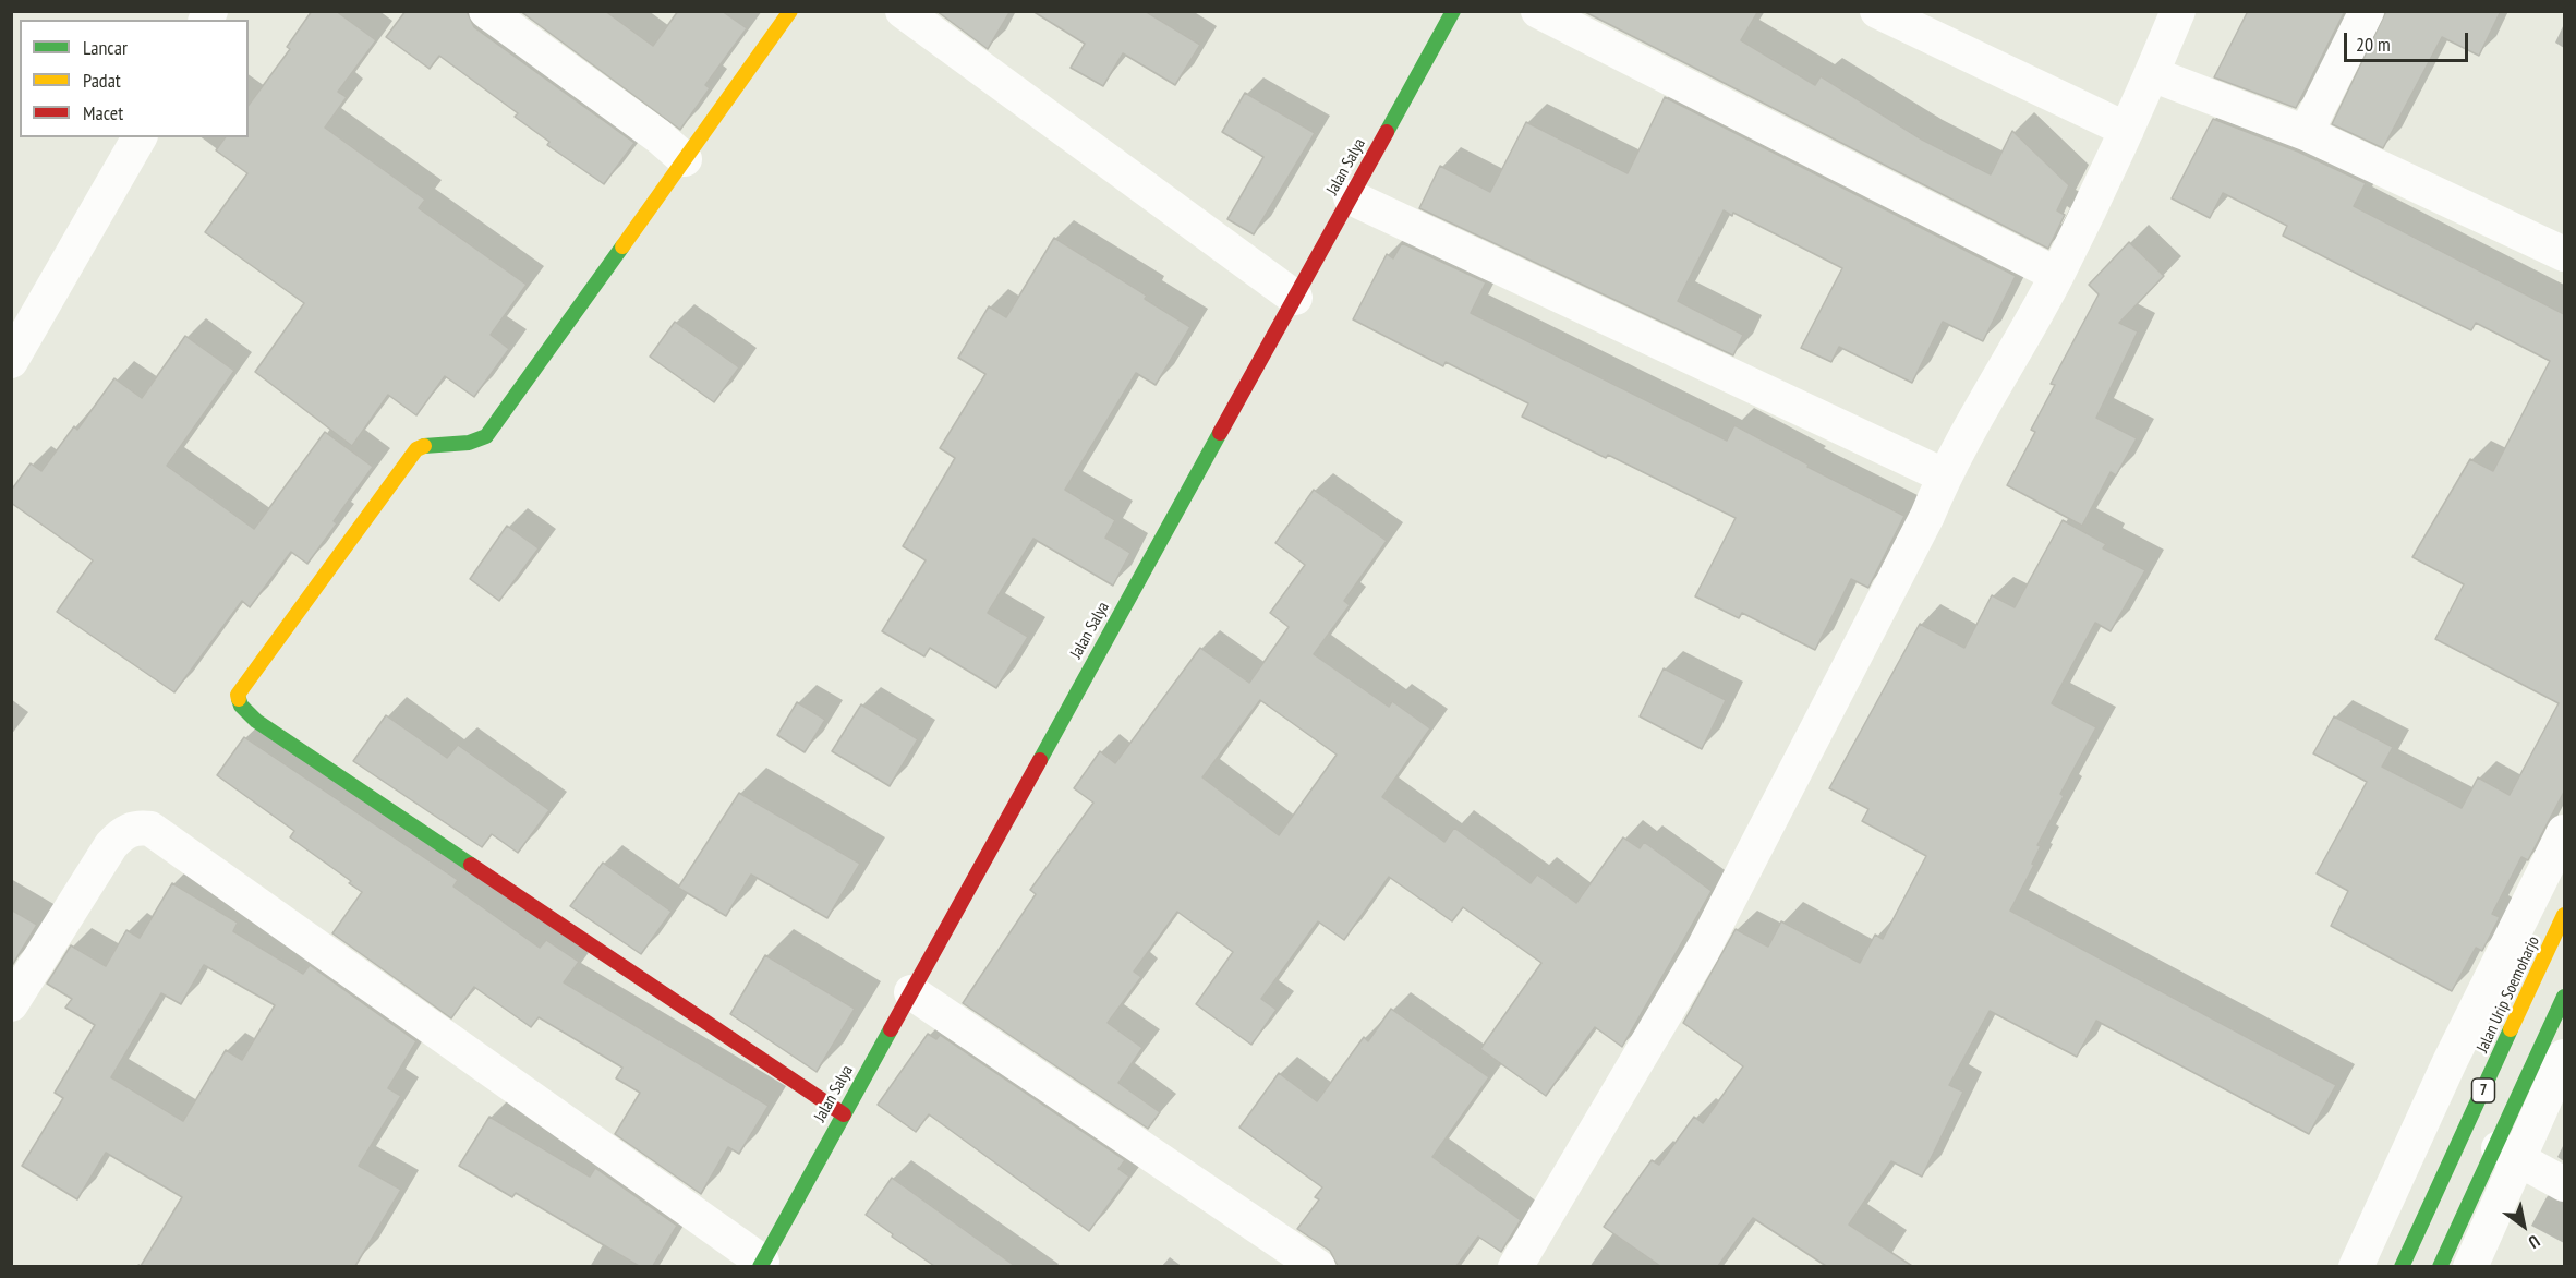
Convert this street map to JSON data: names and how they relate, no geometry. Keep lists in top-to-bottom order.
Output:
{
  "streets": {
    "main road": ["Jalan Salya", "Jalan Urip Soemoharjo", "7"]
  },
  "legend": ["Lancar", "Padat", "Macet"],
  "scale_bar": "20 m",
  "north": "bottom right"
}
